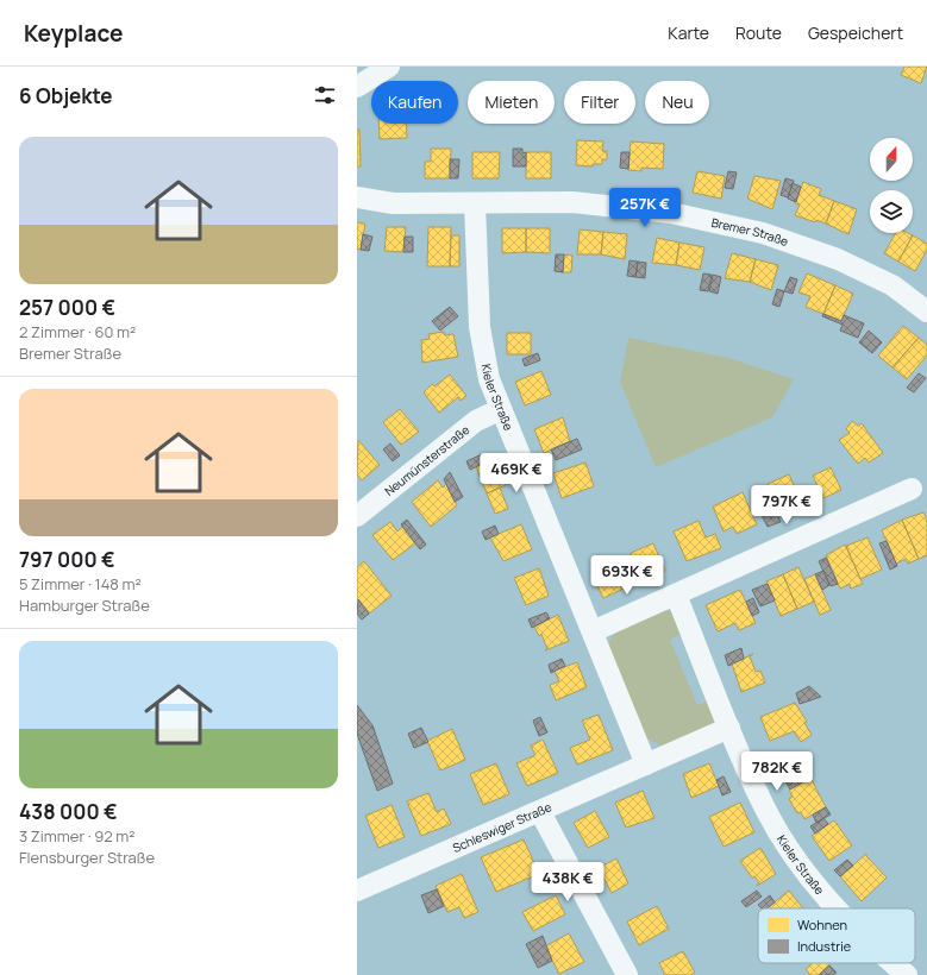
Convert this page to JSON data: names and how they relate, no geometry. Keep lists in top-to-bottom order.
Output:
{
  "streets": {
    "street": [
      "Bremer Straße",
      "Kieler Straße",
      "Neumünsterstraße",
      "Schleswiger Straße"
    ]
  },
  "crossings": [
    ["Bremer Straße", "Kieler Straße"],
    ["Kieler Straße", "Neumünsterstraße"],
    ["Kieler Straße", "Schleswiger Straße"]
  ],
  "legend": ["Wohnen", "Industrie"],
  "north": "top",
  "page": {
    "header": "Keyplace",
    "nav": ["Karte", "Route", "Gespeichert"],
    "heading": "6 Objekte",
    "chip": [
      "Kaufen",
      "Mieten",
      "Filter",
      "Neu"
    ],
    "list": [
      {
        "name": "257 000 €",
        "note": "2 Zimmer · 60 m² · Bremer Straße"
      },
      {
        "name": "797 000 €",
        "note": "5 Zimmer · 148 m² · Hamburger Straße"
      },
      {
        "name": "438 000 €",
        "note": "3 Zimmer · 92 m² · Flensburger Straße"
      }
    ],
    "price": [
      "257K €",
      "469K €",
      "797K €",
      "693K €",
      "782K €",
      "438K €"
    ]
  }
}
